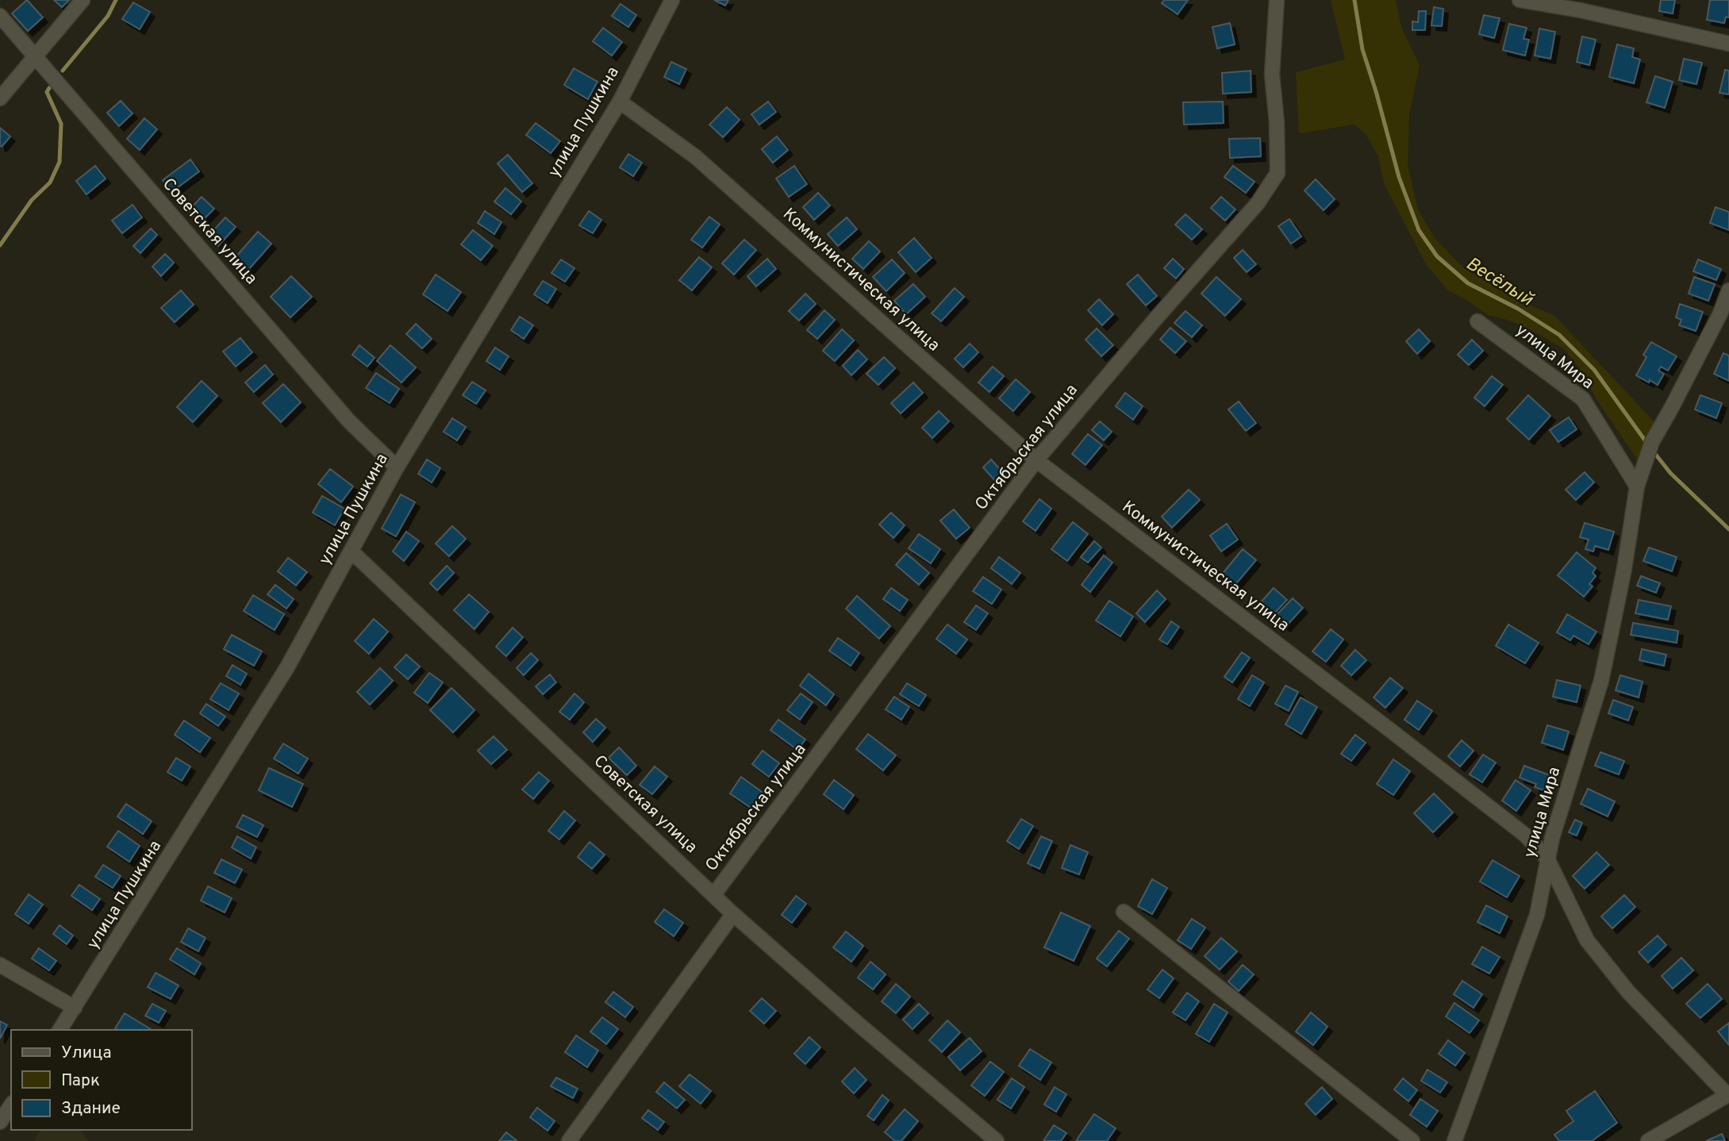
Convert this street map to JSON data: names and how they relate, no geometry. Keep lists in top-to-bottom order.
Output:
{
  "streets": {
    "street": [
      "улица Пушкина",
      "Советская улица",
      "Коммунистическая улица",
      "улица Мира",
      "Октябрьская улица"
    ]
  },
  "crossings": [
    ["улица Пушкина", "Советская улица"],
    ["улица Пушкина", "Коммунистическая улица"],
    ["Советская улица", "Октябрьская улица"],
    ["Коммунистическая улица", "улица Мира"],
    ["Коммунистическая улица", "Октябрьская улица"]
  ],
  "water": ["Весёлый"],
  "legend": ["Улица", "Парк", "Здание"]
}
